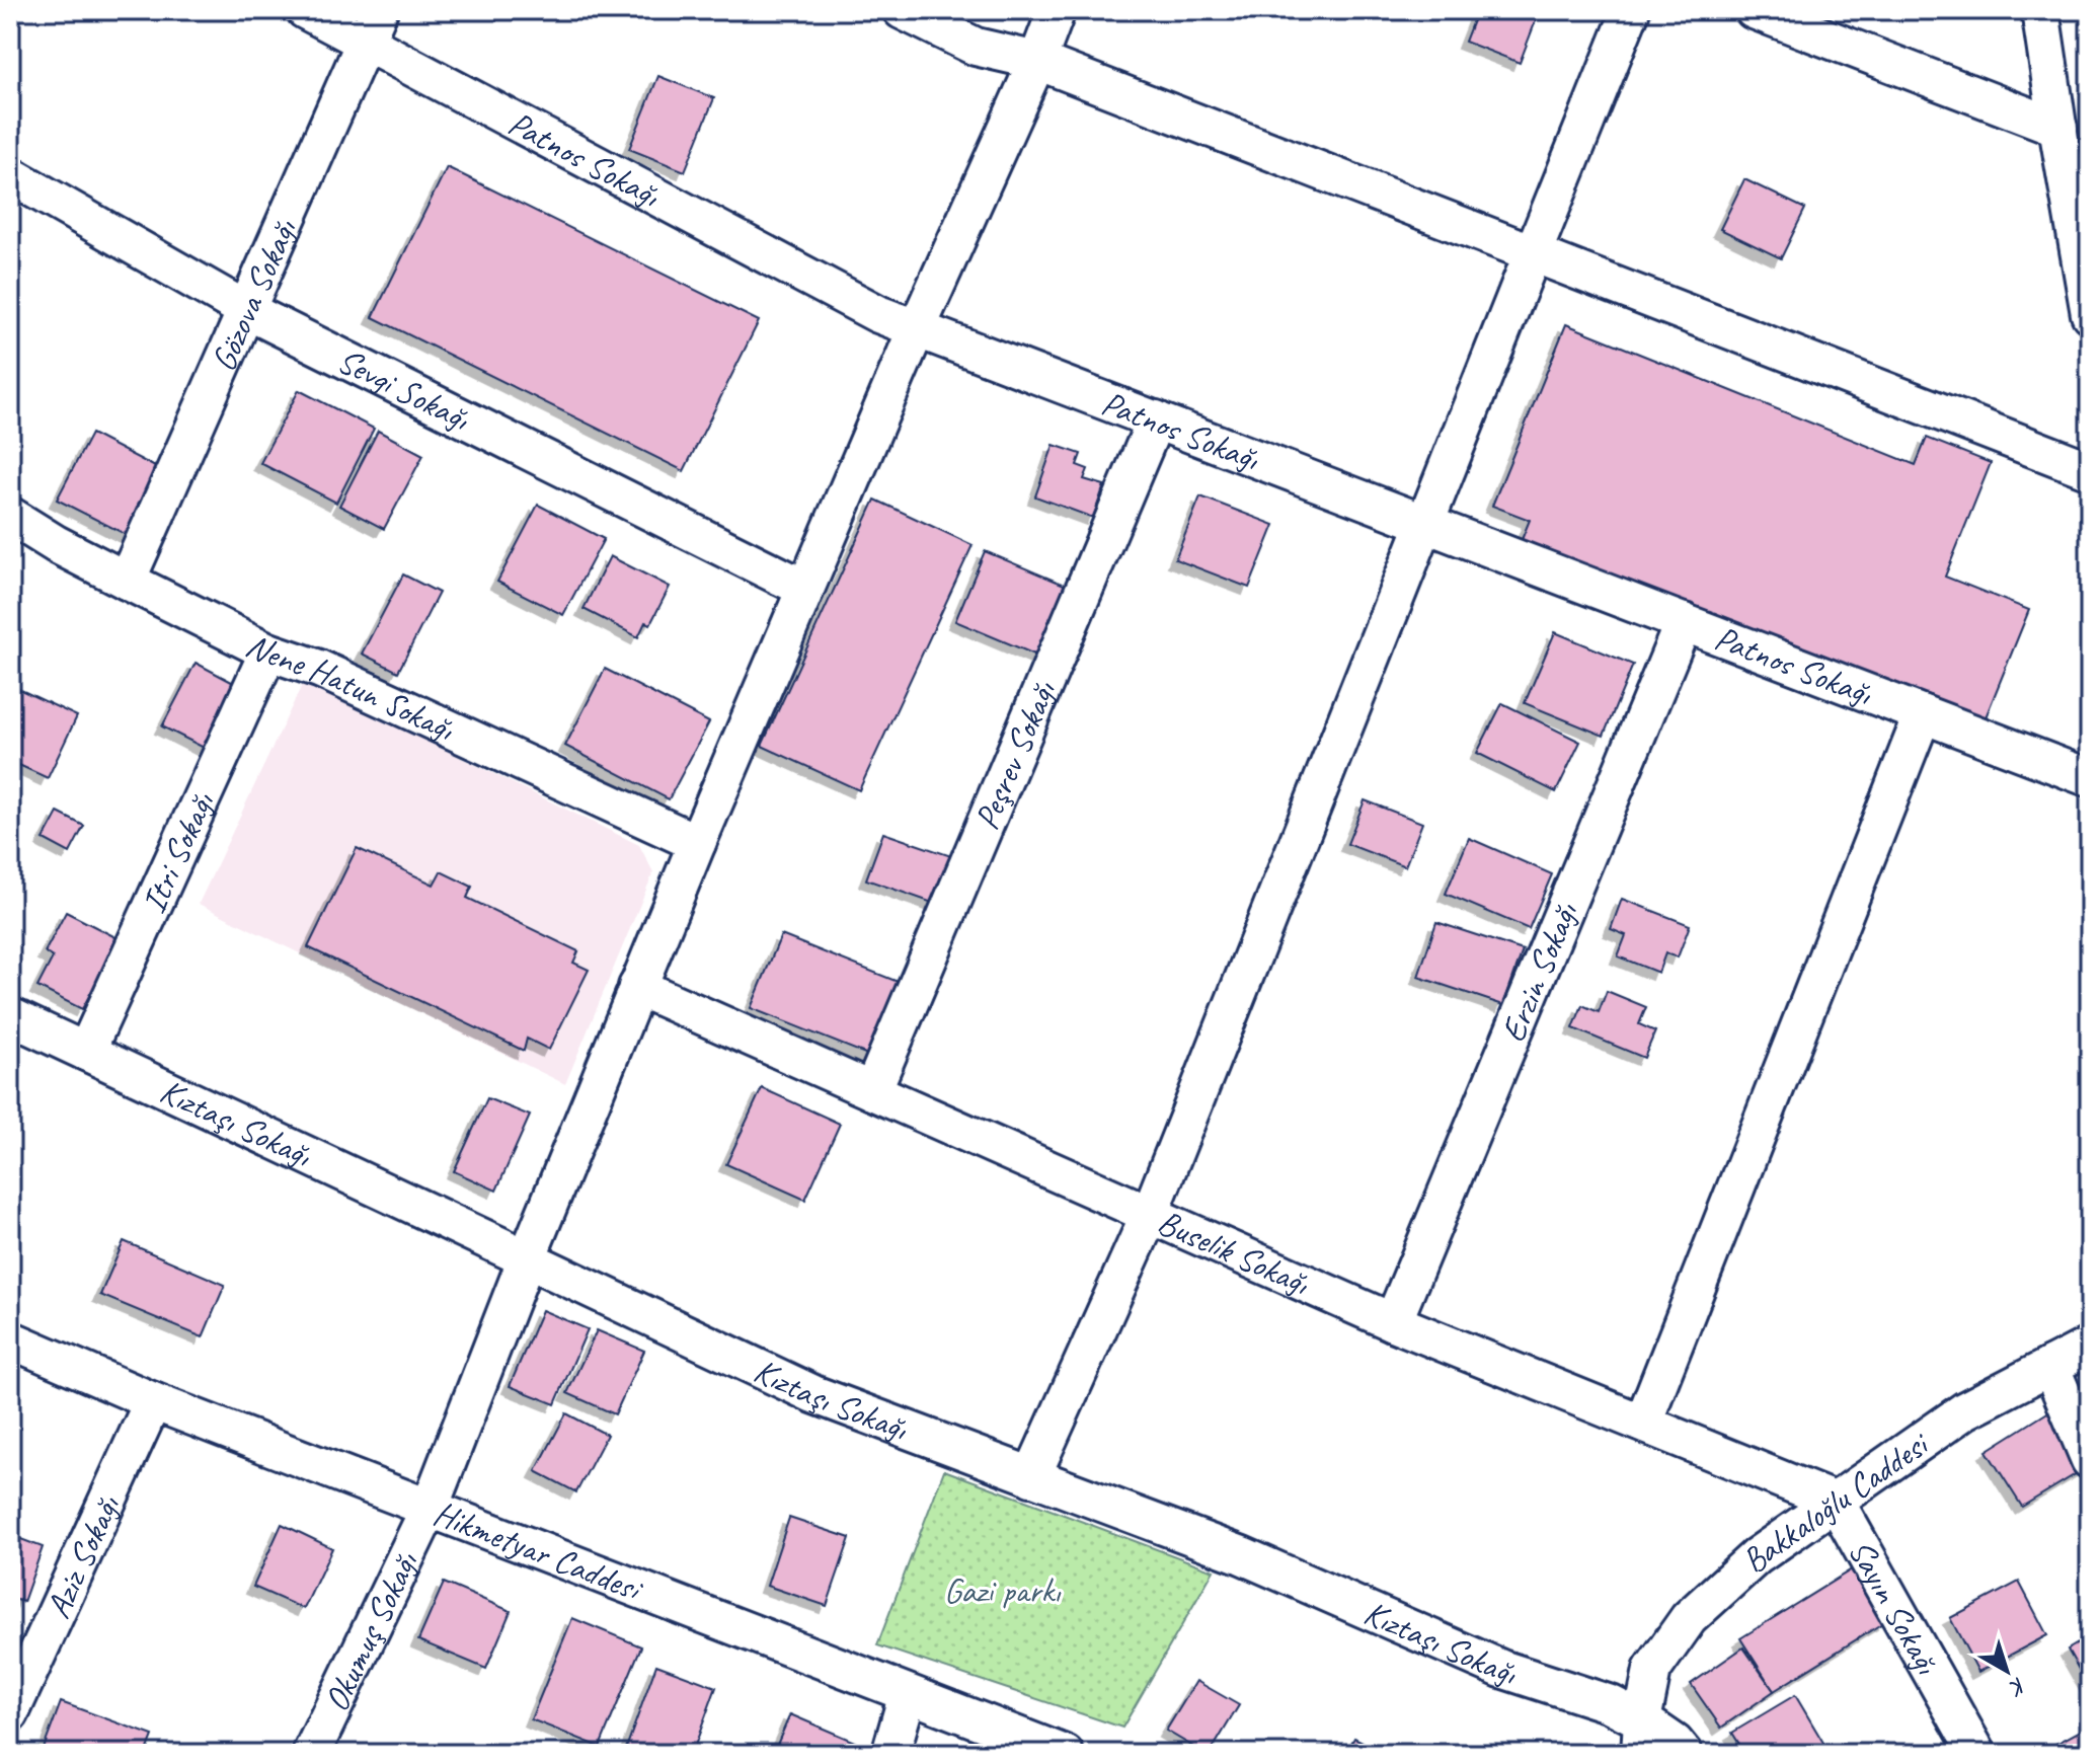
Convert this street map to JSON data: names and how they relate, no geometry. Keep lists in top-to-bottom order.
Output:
{
  "streets": {
    "street": [
      "Patnos Sokağı",
      "Gözova Sokağı",
      "Sevgi Sokağı",
      "Nene Hatun Sokağı",
      "Peşrev Sokağı",
      "Itri Sokağı",
      "Erzin Sokağı",
      "Kıztaşı Sokağı",
      "Buselik Sokağı",
      "Bakkaloğlu Caddesi",
      "Hikmetyar Caddesi",
      "Aziz Sokağı",
      "Sayın Sokağı",
      "Okumuş Sokağı"
    ]
  },
  "crossings": [
    ["Patnos Sokağı", "Gözova Sokağı"],
    ["Patnos Sokağı", "Peşrev Sokağı"],
    ["Patnos Sokağı", "Erzin Sokağı"],
    ["Patnos Sokağı", "Okumuş Sokağı"],
    ["Gözova Sokağı", "Sevgi Sokağı"],
    ["Gözova Sokağı", "Nene Hatun Sokağı"],
    ["Sevgi Sokağı", "Okumuş Sokağı"],
    ["Nene Hatun Sokağı", "Itri Sokağı"],
    ["Nene Hatun Sokağı", "Okumuş Sokağı"],
    ["Peşrev Sokağı", "Buselik Sokağı"],
    ["Itri Sokağı", "Kıztaşı Sokağı"],
    ["Erzin Sokağı", "Buselik Sokağı"],
    ["Kıztaşı Sokağı", "Bakkaloğlu Caddesi"],
    ["Kıztaşı Sokağı", "Okumuş Sokağı"],
    ["Buselik Sokağı", "Bakkaloğlu Caddesi"],
    ["Buselik Sokağı", "Sayın Sokağı"],
    ["Buselik Sokağı", "Okumuş Sokağı"],
    ["Bakkaloğlu Caddesi", "Sayın Sokağı"],
    ["Hikmetyar Caddesi", "Aziz Sokağı"],
    ["Hikmetyar Caddesi", "Okumuş Sokağı"]
  ],
  "parks": ["Gazi parkı"],
  "north": "bottom right"
}
